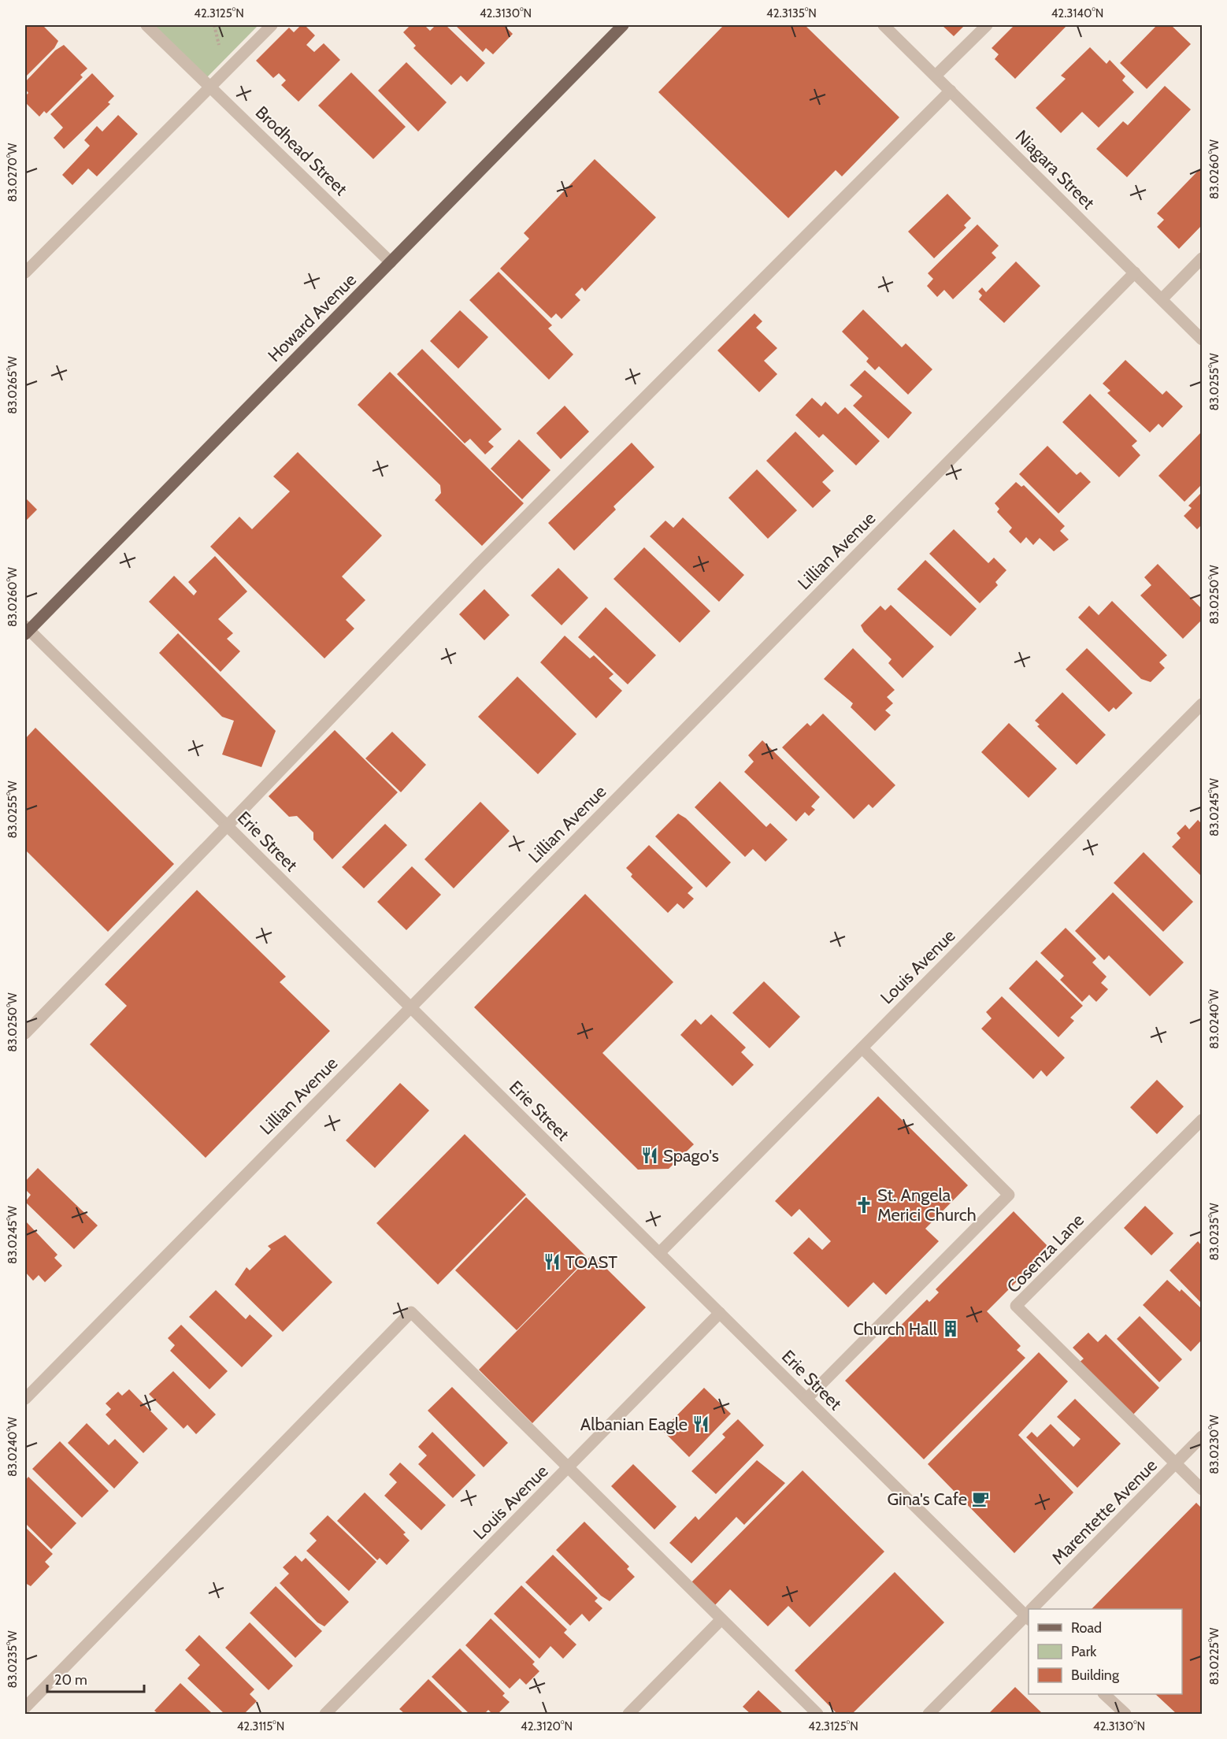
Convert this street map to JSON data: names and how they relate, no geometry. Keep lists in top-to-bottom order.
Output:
{
  "streets": {
    "main road": ["Howard Avenue"],
    "street": [
      "Brodhead Street",
      "Niagara Street",
      "Lillian Avenue",
      "Erie Street",
      "Louis Avenue",
      "Cosenza Lane",
      "Marentette Avenue"
    ]
  },
  "crossings": [
    ["Brodhead Street", "Howard Avenue"],
    ["Niagara Street", "Lillian Avenue"],
    ["Howard Avenue", "Erie Street"],
    ["Lillian Avenue", "Erie Street"],
    ["Erie Street", "Louis Avenue"],
    ["Erie Street", "Marentette Avenue"],
    ["Cosenza Lane", "Marentette Avenue"]
  ],
  "places": {
    "restaurant": ["Spago's", "TOAST", "Albanian Eagle"],
    "church": ["St. Angela Merici Church"],
    "building": ["Church Hall"],
    "cafe": ["Gina's Cafe"]
  },
  "legend": ["Road", "Park", "Building"],
  "scale_bar": "20 m",
  "coordinates": [
    "42.3125°N",
    "42.3130°N",
    "42.3135°N",
    "42.3140°N",
    "83.0260°W",
    "83.0270°W",
    "83.0255°W",
    "83.0265°W",
    "83.0250°W",
    "83.0245°W",
    "83.0240°W",
    "83.0235°W",
    "83.0230°W",
    "83.0225°W",
    "42.3115°N",
    "42.3120°N"
  ]
}
